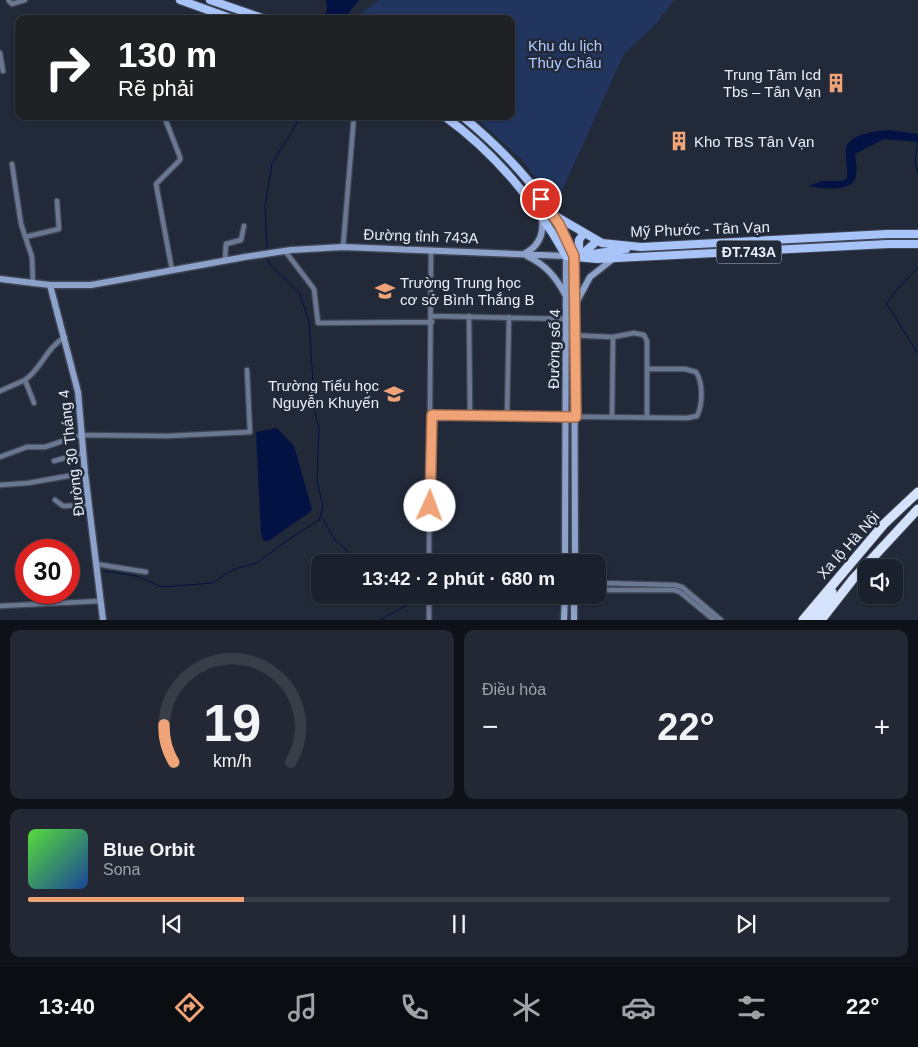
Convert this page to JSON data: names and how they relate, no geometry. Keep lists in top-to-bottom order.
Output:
{
  "streets": {
    "highway": ["Xa lộ Hà Nội"],
    "main road": ["Mỹ Phước - Tân Vạn", "Đường tỉnh 743A", "ĐT.743A"],
    "street": ["Đường số 4", "Đường 30 Tháng 4"]
  },
  "crossings": [
    ["Mỹ Phước - Tân Vạn", "Đường tỉnh 743A"],
    ["Mỹ Phước - Tân Vạn", "Đường số 4"],
    ["Đường tỉnh 743A", "ĐT.743A"],
    ["Đường tỉnh 743A", "Đường số 4"],
    ["ĐT.743A", "Đường 30 Tháng 4"]
  ],
  "parks": ["Khu du lịch Thủy Châu"],
  "places": {
    "building": ["Trung Tâm Icd Tbs – Tân Vạn", "Kho TBS Tân Vạn"],
    "school or university": ["Trường Trung học cơ sở Bình Thắng B", "Trường Tiểu học Nguyễn Khuyến"]
  },
  "page": {
    "turn": ["130 m", "Rẽ phải"],
    "limit": "30",
    "trip": "13:42 · 2 phút · 680 m",
    "tile": "Điều hòa",
    "heat": ["−", "22°", "+"],
    "song": ["Blue Orbit", "Sona"],
    "tabs": ["13:40", "22°"],
    "gauge": ["19", "km/h"]
  }
}
